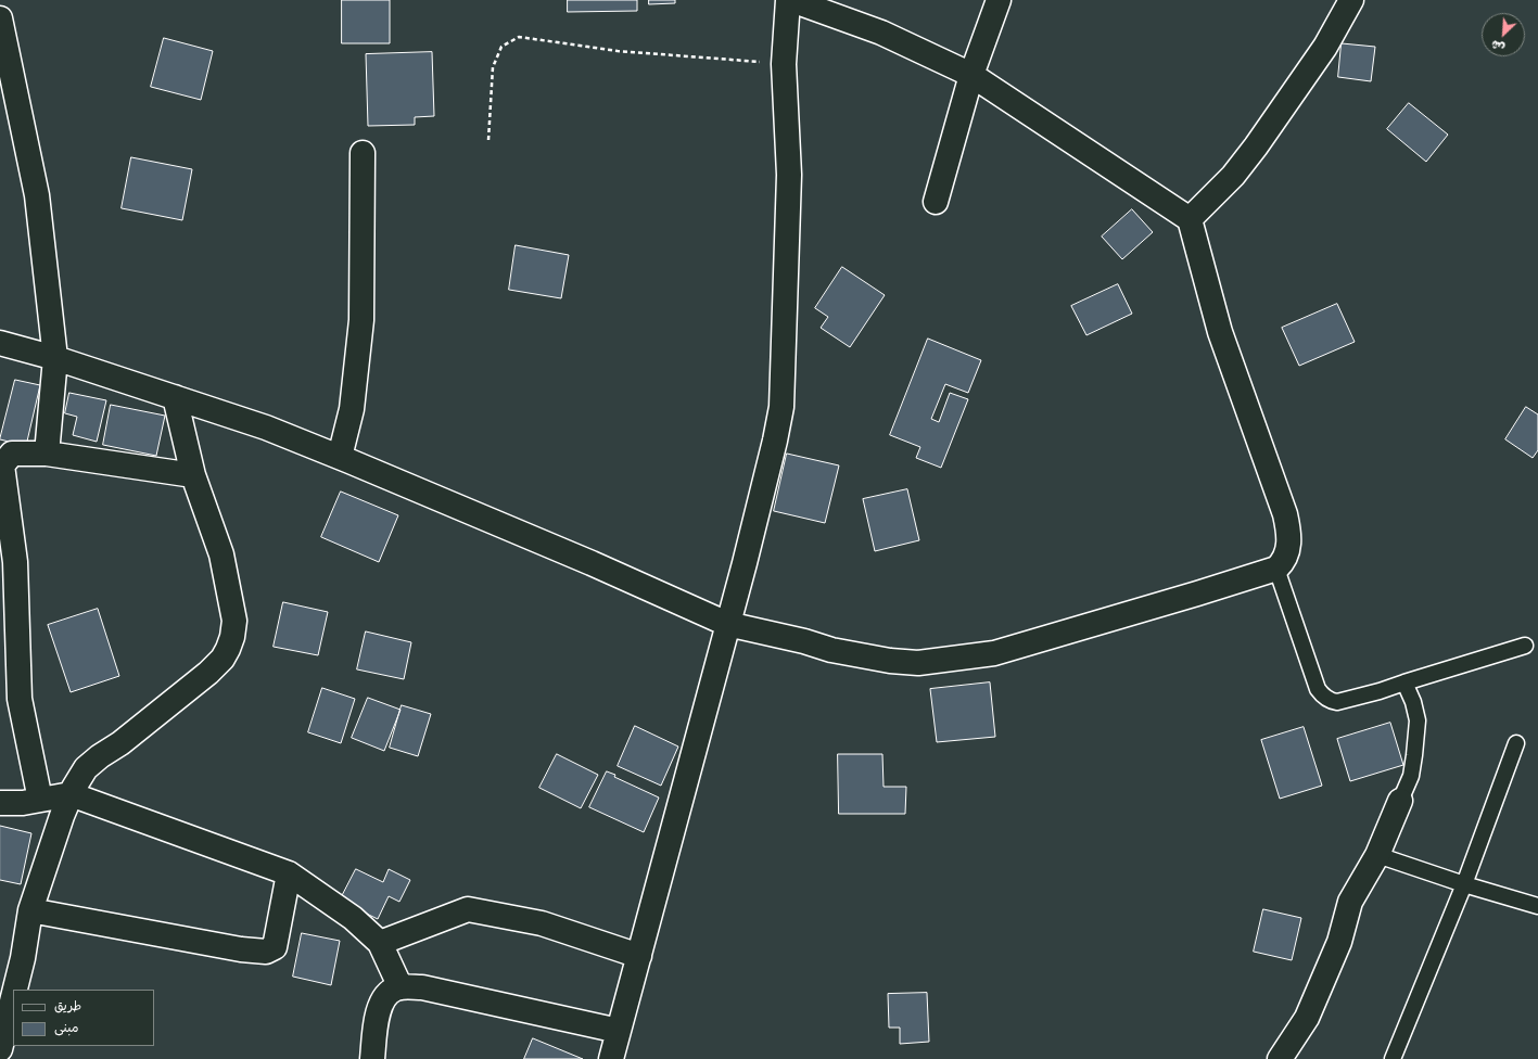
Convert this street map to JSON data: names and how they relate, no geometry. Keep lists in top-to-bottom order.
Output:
{
  "legend": ["طريق", "مبنى"],
  "north": "bottom left"
}
